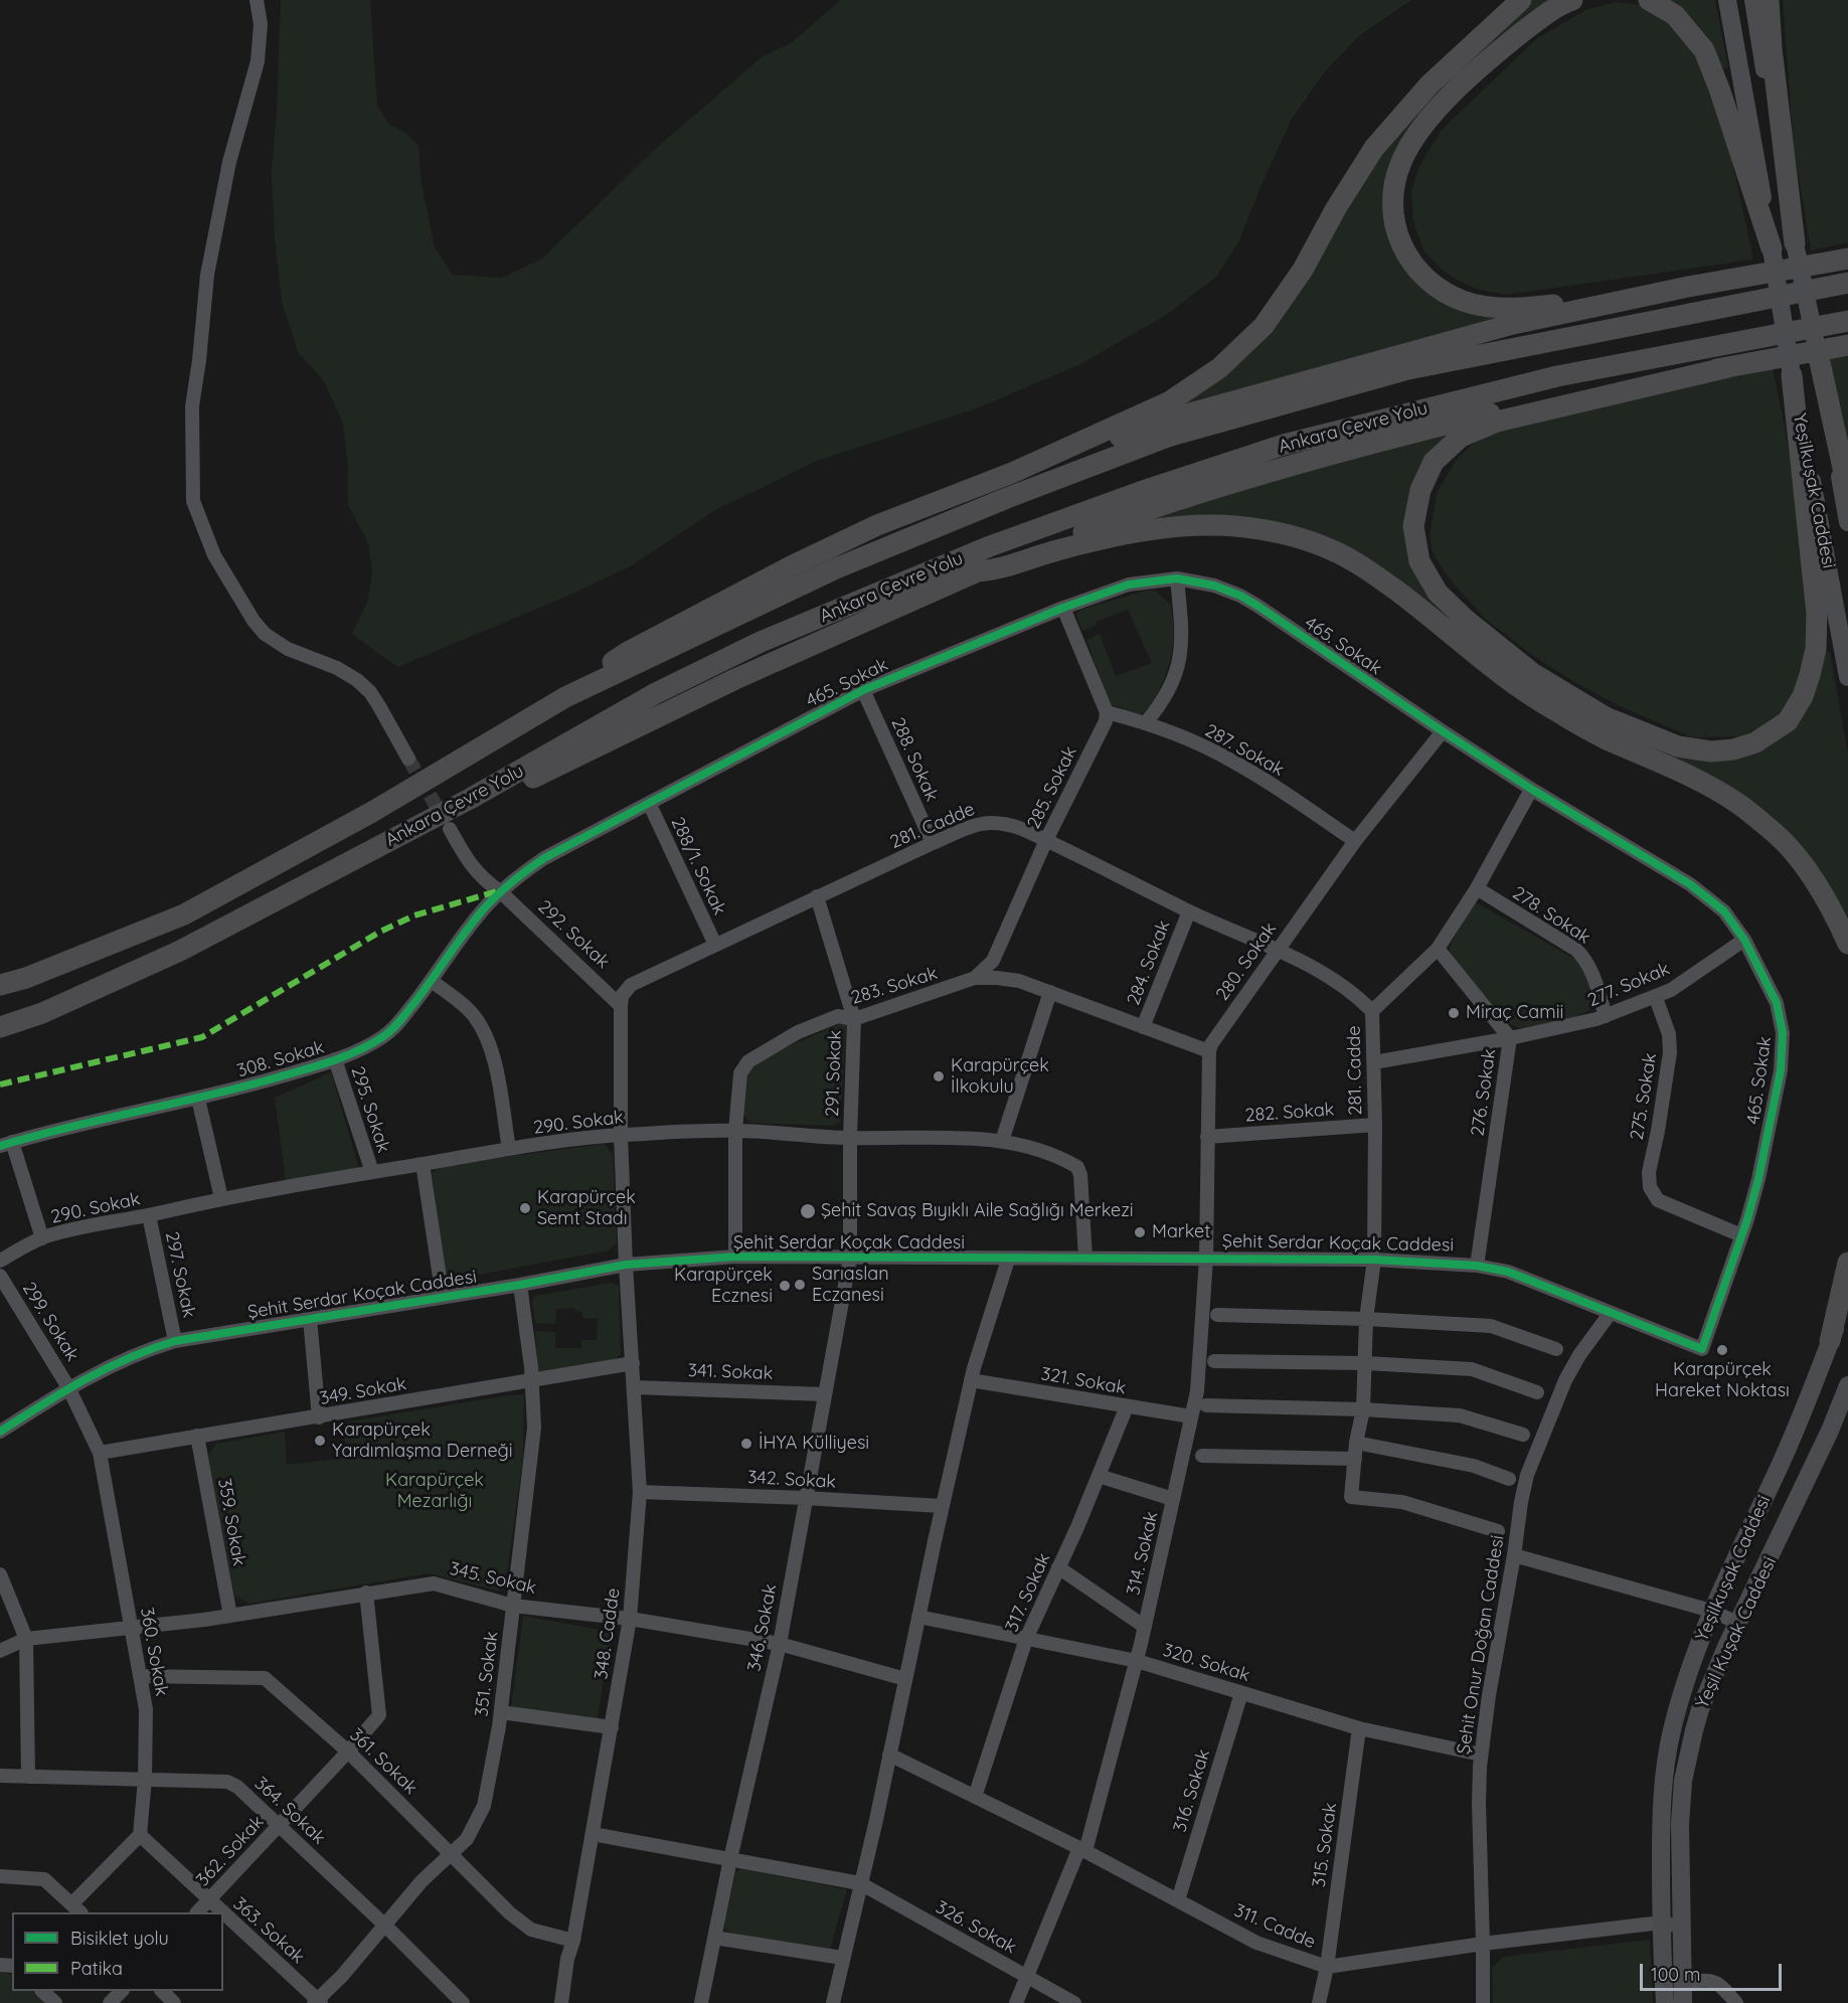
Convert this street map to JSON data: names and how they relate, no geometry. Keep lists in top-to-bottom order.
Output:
{
  "streets": {
    "highway": ["Ankara Çevre Yolu"],
    "main road": ["Yeşilkuşak Caddesi", "Yeşil Kuşak Caddesi"],
    "street": [
      "465. Sokak",
      "287. Sokak",
      "288. Sokak",
      "285. Sokak",
      "281. Cadde",
      "288/1. Sokak",
      "278. Sokak",
      "292. Sokak",
      "280. Sokak",
      "284. Sokak",
      "277. Sokak",
      "283. Sokak",
      "308. Sokak",
      "291. Sokak",
      "276. Sokak",
      "275. Sokak",
      "295. Sokak",
      "282. Sokak",
      "290. Sokak",
      "Şehit Serdar Koçak Caddesi",
      "297. Sokak",
      "299. Sokak",
      "341. Sokak",
      "321. Sokak",
      "349. Sokak",
      "342. Sokak",
      "359. Sokak",
      "314. Sokak",
      "345. Sokak",
      "317. Sokak",
      "346. Sokak",
      "348. Cadde",
      "Şehit Onur Doğan Caddesi",
      "360. Sokak",
      "320. Sokak",
      "351. Sokak",
      "361. Sokak",
      "316. Sokak",
      "364. Sokak",
      "315. Sokak",
      "362. Sokak",
      "311. Cadde",
      "326. Sokak",
      "363. Sokak"
    ]
  },
  "crossings": [
    ["Yeşilkuşak Caddesi", "311. Cadde"],
    ["465. Sokak", "288. Sokak"],
    ["465. Sokak", "288/1. Sokak"],
    ["465. Sokak", "292. Sokak"],
    ["465. Sokak", "280. Sokak"],
    ["465. Sokak", "277. Sokak"],
    ["465. Sokak", "308. Sokak"],
    ["465. Sokak", "275. Sokak"],
    ["465. Sokak", "Şehit Serdar Koçak Caddesi"],
    ["287. Sokak", "285. Sokak"],
    ["287. Sokak", "280. Sokak"],
    ["288. Sokak", "281. Cadde"],
    ["285. Sokak", "281. Cadde"],
    ["285. Sokak", "283. Sokak"],
    ["281. Cadde", "288/1. Sokak"],
    ["281. Cadde", "292. Sokak"],
    ["281. Cadde", "280. Sokak"],
    ["281. Cadde", "284. Sokak"],
    ["281. Cadde", "277. Sokak"],
    ["281. Cadde", "291. Sokak"],
    ["281. Cadde", "282. Sokak"],
    ["281. Cadde", "Şehit Serdar Koçak Caddesi"],
    ["278. Sokak", "277. Sokak"],
    ["292. Sokak", "308. Sokak"],
    ["280. Sokak", "283. Sokak"],
    ["280. Sokak", "282. Sokak"],
    ["280. Sokak", "Şehit Serdar Koçak Caddesi"],
    ["280. Sokak", "314. Sokak"],
    ["284. Sokak", "283. Sokak"],
    ["277. Sokak", "276. Sokak"],
    ["277. Sokak", "275. Sokak"],
    ["283. Sokak", "291. Sokak"],
    ["283. Sokak", "290. Sokak"],
    ["283. Sokak", "Şehit Serdar Koçak Caddesi"],
    ["308. Sokak", "295. Sokak"],
    ["291. Sokak", "290. Sokak"],
    ["291. Sokak", "Şehit Serdar Koçak Caddesi"],
    ["291. Sokak", "346. Sokak"],
    ["276. Sokak", "Şehit Serdar Koçak Caddesi"],
    ["295. Sokak", "290. Sokak"],
    ["290. Sokak", "Şehit Serdar Koçak Caddesi"],
    ["290. Sokak", "297. Sokak"],
    ["Şehit Serdar Koçak Caddesi", "297. Sokak"],
    ["Şehit Serdar Koçak Caddesi", "299. Sokak"],
    ["Şehit Serdar Koçak Caddesi", "314. Sokak"],
    ["Şehit Serdar Koçak Caddesi", "346. Sokak"],
    ["Şehit Serdar Koçak Caddesi", "348. Cadde"],
    ["Şehit Serdar Koçak Caddesi", "Şehit Onur Doğan Caddesi"],
    ["Şehit Serdar Koçak Caddesi", "360. Sokak"],
    ["Şehit Serdar Koçak Caddesi", "351. Sokak"],
    ["299. Sokak", "360. Sokak"],
    ["341. Sokak", "346. Sokak"],
    ["341. Sokak", "348. Cadde"],
    ["321. Sokak", "314. Sokak"],
    ["321. Sokak", "317. Sokak"],
    ["349. Sokak", "359. Sokak"],
    ["349. Sokak", "348. Cadde"],
    ["349. Sokak", "360. Sokak"],
    ["349. Sokak", "351. Sokak"],
    ["342. Sokak", "346. Sokak"],
    ["342. Sokak", "348. Cadde"],
    ["359. Sokak", "345. Sokak"],
    ["314. Sokak", "320. Sokak"],
    ["314. Sokak", "311. Cadde"],
    ["314. Sokak", "326. Sokak"],
    ["345. Sokak", "346. Sokak"],
    ["345. Sokak", "348. Cadde"],
    ["345. Sokak", "360. Sokak"],
    ["345. Sokak", "351. Sokak"],
    ["345. Sokak", "362. Sokak"],
    ["317. Sokak", "320. Sokak"],
    ["317. Sokak", "311. Cadde"],
    ["346. Sokak", "326. Sokak"],
    ["Yeşil Kuşak Caddesi", "311. Cadde"],
    ["348. Cadde", "361. Sokak"],
    ["348. Cadde", "326. Sokak"],
    ["Şehit Onur Doğan Caddesi", "320. Sokak"],
    ["Şehit Onur Doğan Caddesi", "311. Cadde"],
    ["360. Sokak", "361. Sokak"],
    ["360. Sokak", "364. Sokak"],
    ["360. Sokak", "363. Sokak"],
    ["320. Sokak", "316. Sokak"],
    ["320. Sokak", "315. Sokak"],
    ["351. Sokak", "361. Sokak"],
    ["351. Sokak", "364. Sokak"],
    ["351. Sokak", "363. Sokak"],
    ["361. Sokak", "362. Sokak"],
    ["316. Sokak", "311. Cadde"],
    ["364. Sokak", "362. Sokak"],
    ["315. Sokak", "311. Cadde"],
    ["362. Sokak", "363. Sokak"]
  ],
  "parks": ["Karapürçek Mezarlığı"],
  "places": [
    "Miraç Camii",
    "Karapürçek İlkokulu",
    "Karapürçek Semt Stadı",
    "Şehit Savaş Bıyıklı Aile Sağlığı Merkezi",
    "Market",
    "Sarıaslan Eczanesi",
    "Karapürçek Ecznesi",
    "Karapürçek Hareket Noktası",
    "Karapürçek Yardımlaşma Derneği",
    "İHYA Külliyesi"
  ],
  "legend": ["Bisiklet yolu", "Patika"],
  "scale_bar": "100 m"
}
